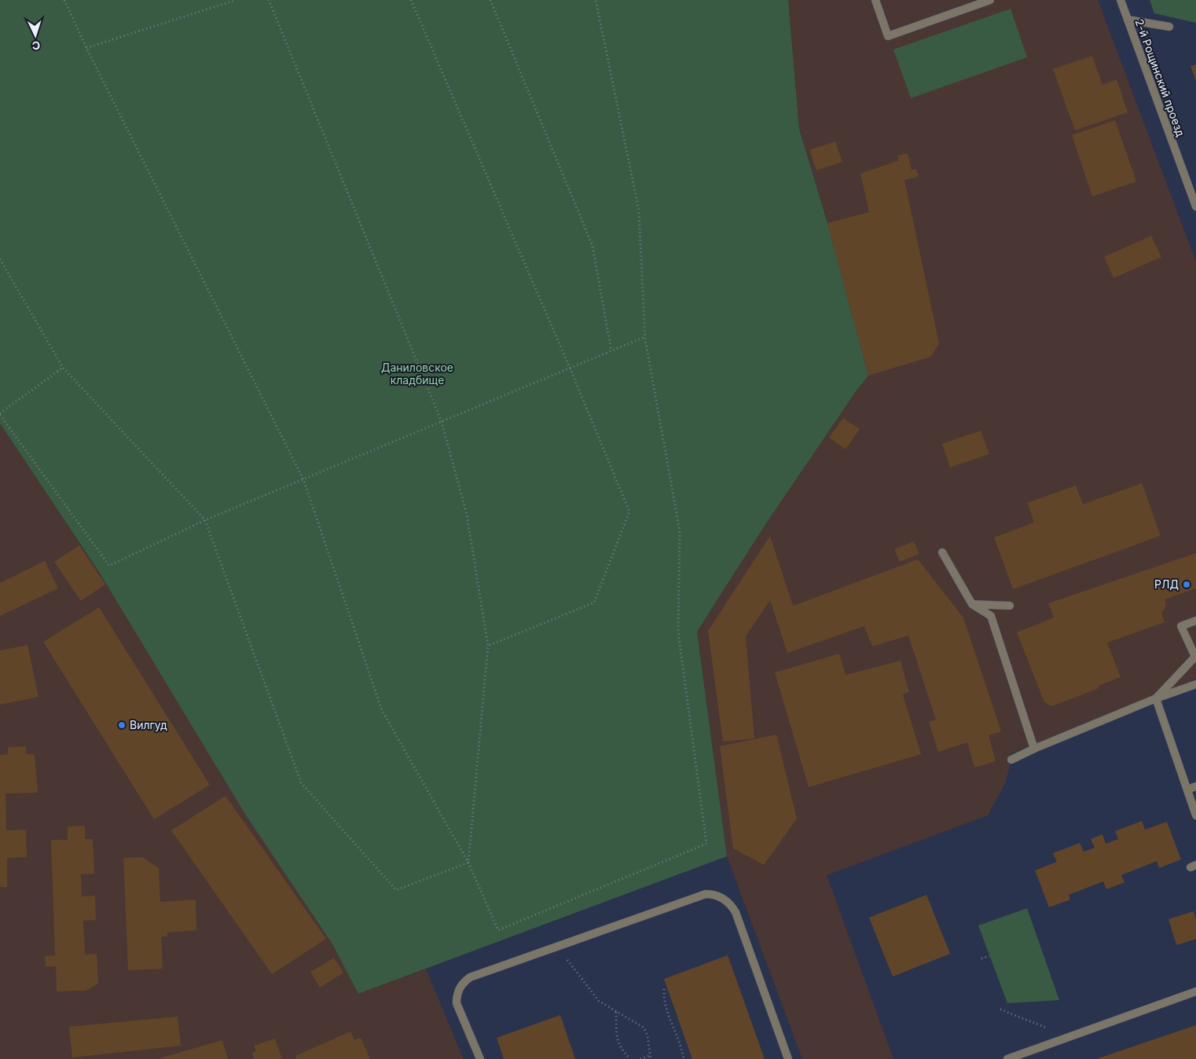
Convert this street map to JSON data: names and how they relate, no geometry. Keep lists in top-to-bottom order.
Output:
{
  "streets": {
    "street": ["2-й Рощинский проезд"]
  },
  "parks": ["Даниловское кладбище"],
  "places": ["РЛД", "Вилгуд"],
  "north": "bottom"
}
